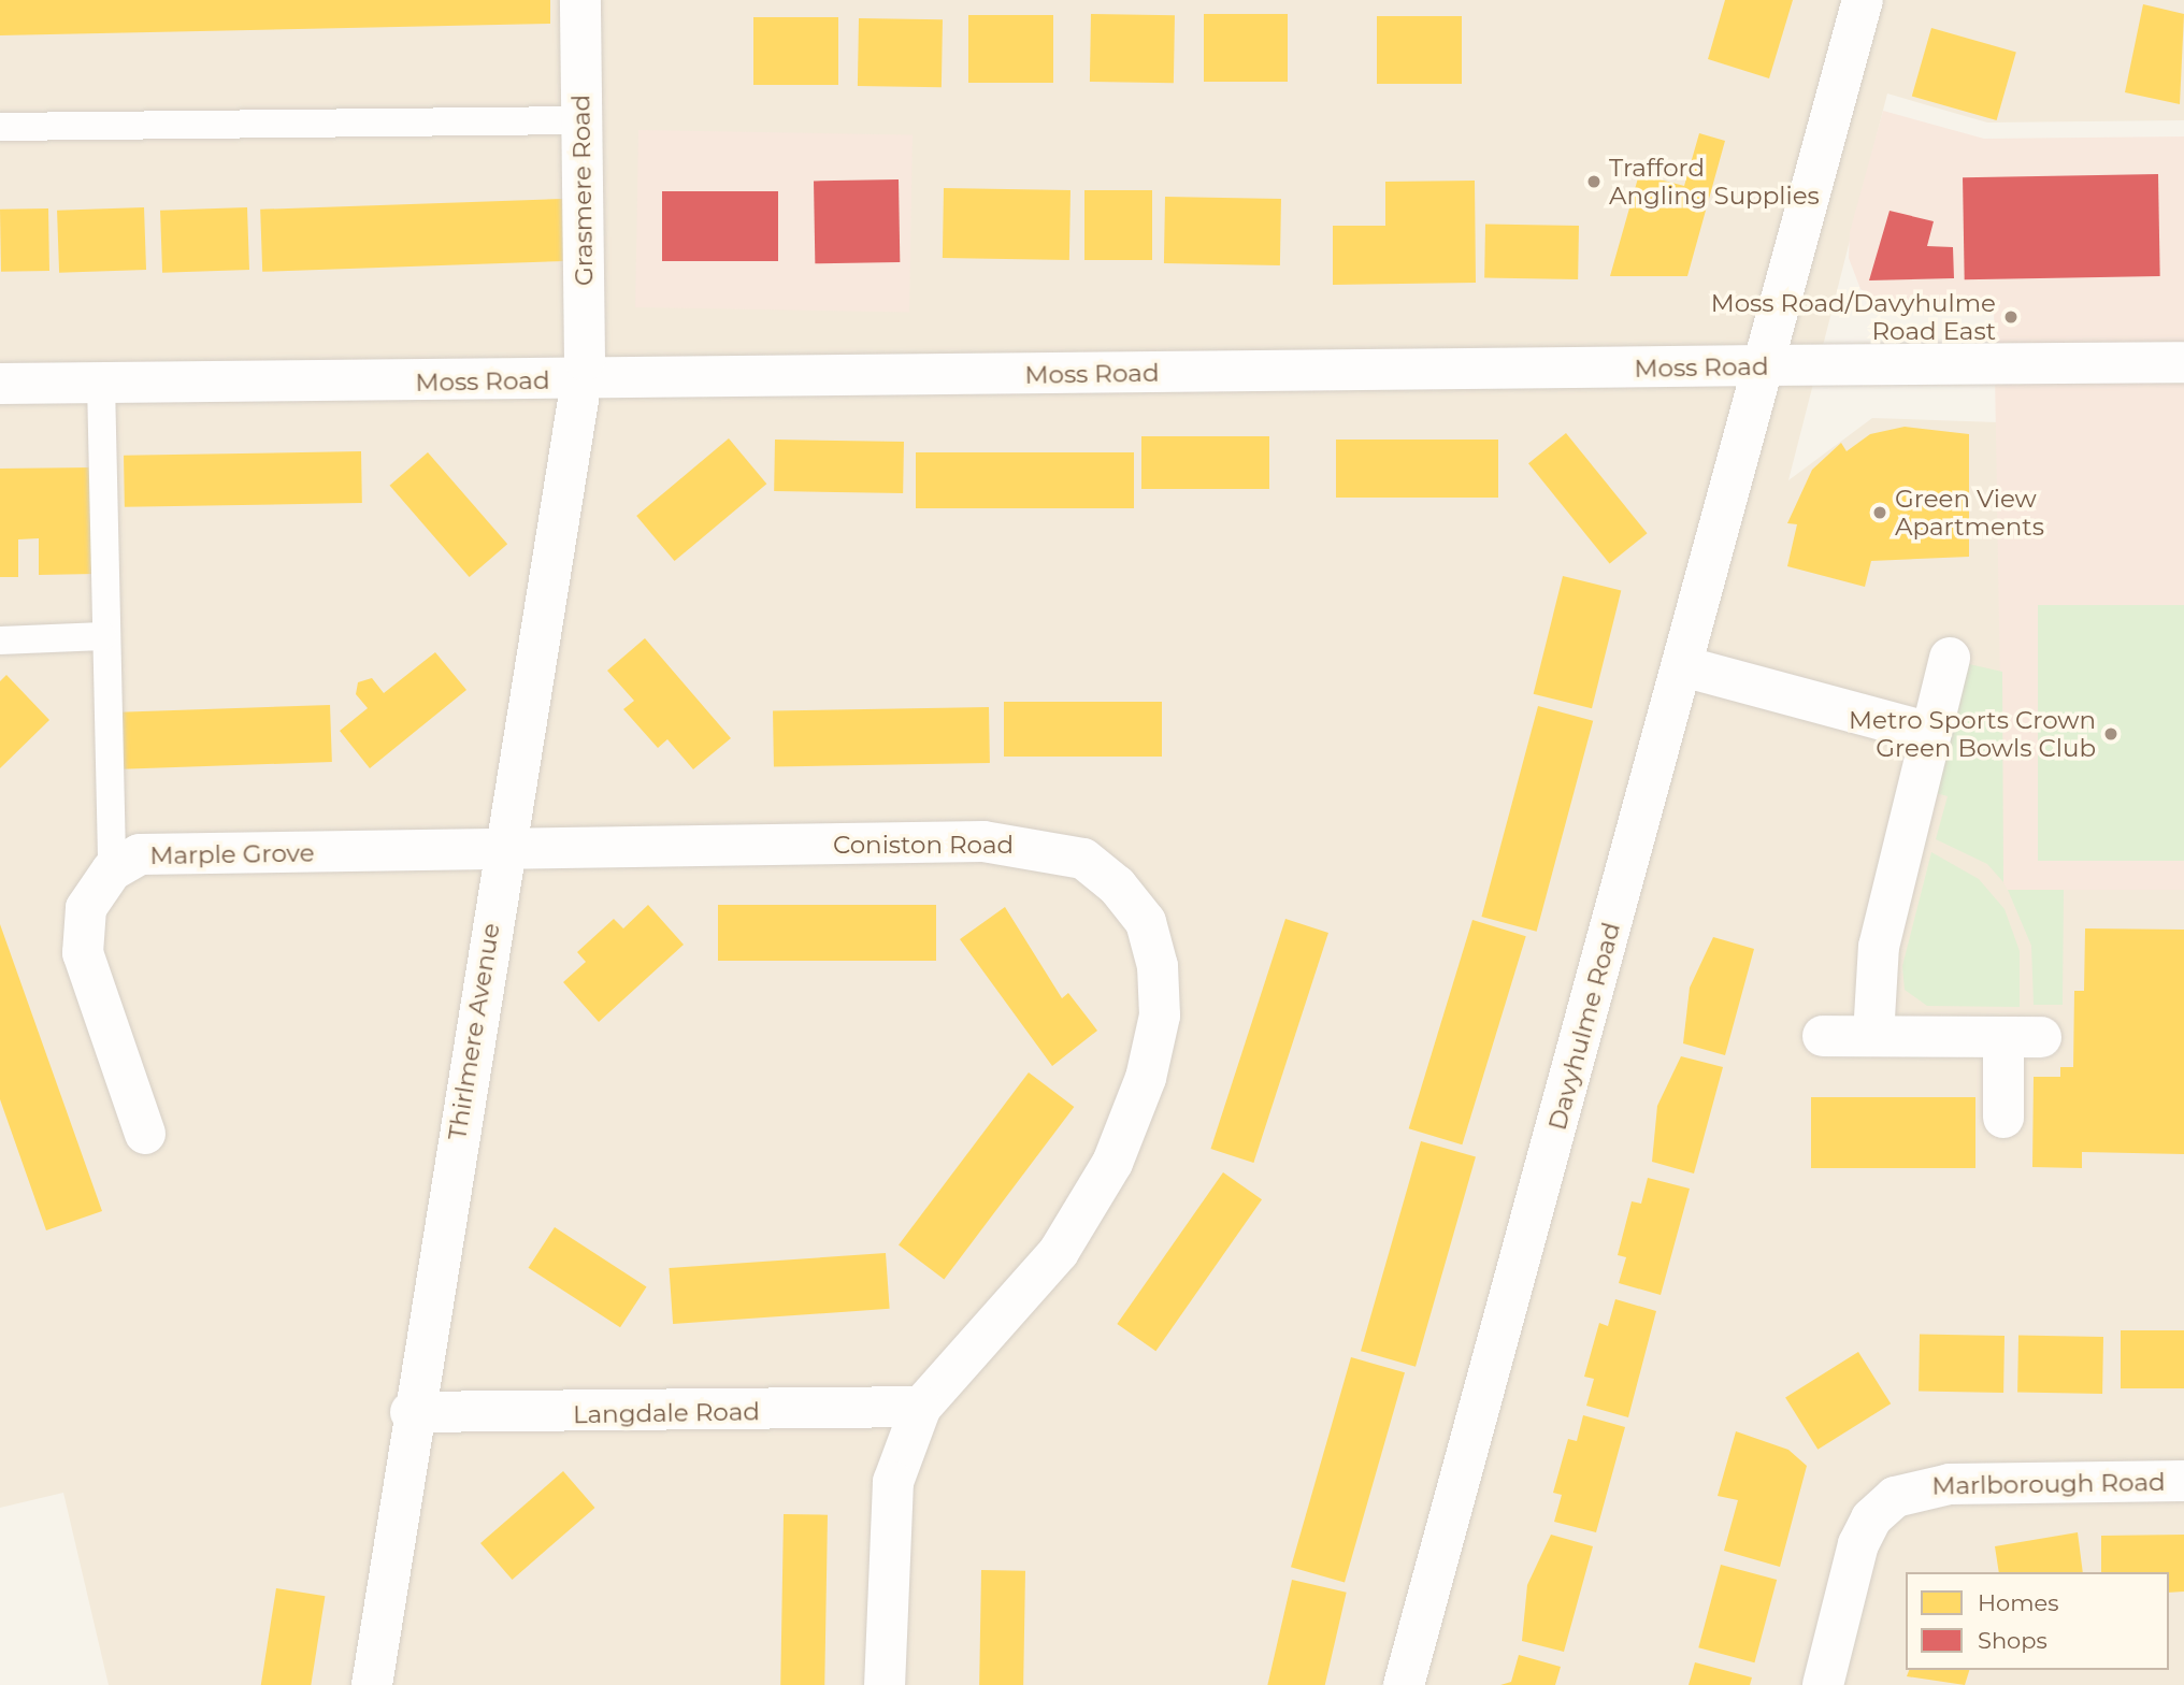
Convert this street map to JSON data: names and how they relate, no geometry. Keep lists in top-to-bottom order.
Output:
{
  "streets": {
    "street": [
      "Grasmere Road",
      "Moss Road",
      "Coniston Road",
      "Marple Grove",
      "Davyhulme Road",
      "Thirlmere Avenue",
      "Langdale Road",
      "Marlborough Road"
    ]
  },
  "crossings": [
    ["Grasmere Road", "Moss Road"],
    ["Grasmere Road", "Thirlmere Avenue"],
    ["Moss Road", "Davyhulme Road"],
    ["Moss Road", "Thirlmere Avenue"],
    ["Coniston Road", "Marple Grove"],
    ["Coniston Road", "Thirlmere Avenue"],
    ["Coniston Road", "Langdale Road"],
    ["Marple Grove", "Thirlmere Avenue"],
    ["Thirlmere Avenue", "Langdale Road"]
  ],
  "places": [
    "Trafford Angling Supplies",
    "Moss Road/Davyhulme Road East",
    "Green View Apartments",
    "Metro Sports Crown Green Bowls Club"
  ],
  "legend": ["Homes", "Shops"]
}
